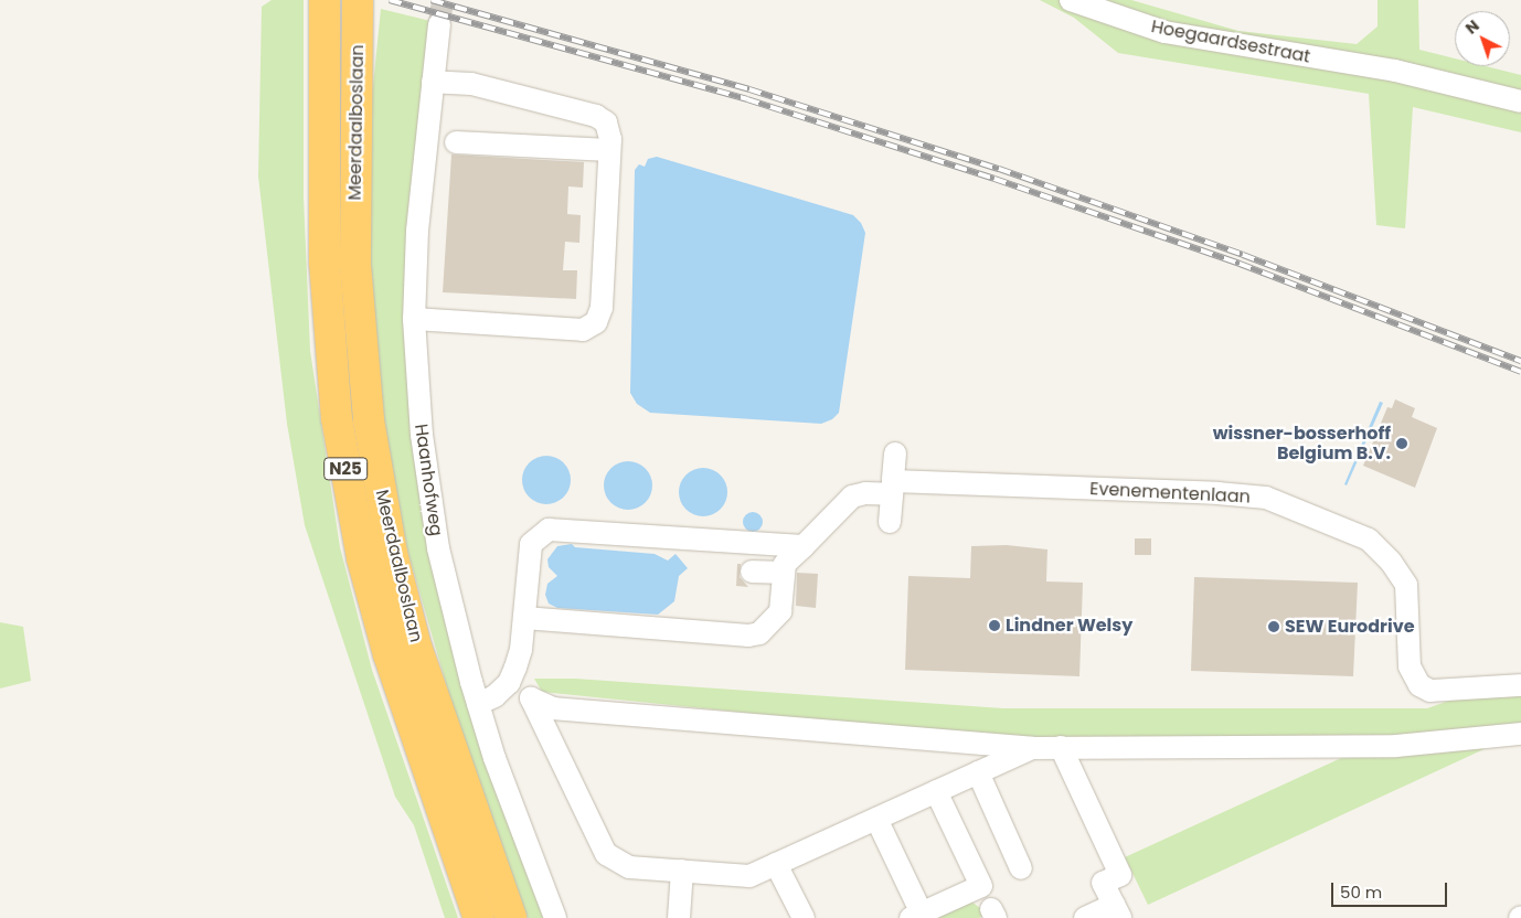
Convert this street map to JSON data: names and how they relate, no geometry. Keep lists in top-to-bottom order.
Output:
{
  "streets": {
    "highway": ["Meerdaalboslaan", "N25"],
    "street": ["Hoegaardsestraat", "Haanhofweg", "Evenementenlaan"]
  },
  "places": ["wissner-bosserhoff Belgium B.V.", "Lindner Welsy", "SEW Eurodrive"],
  "scale_bar": "50 m",
  "north": "top left"
}
